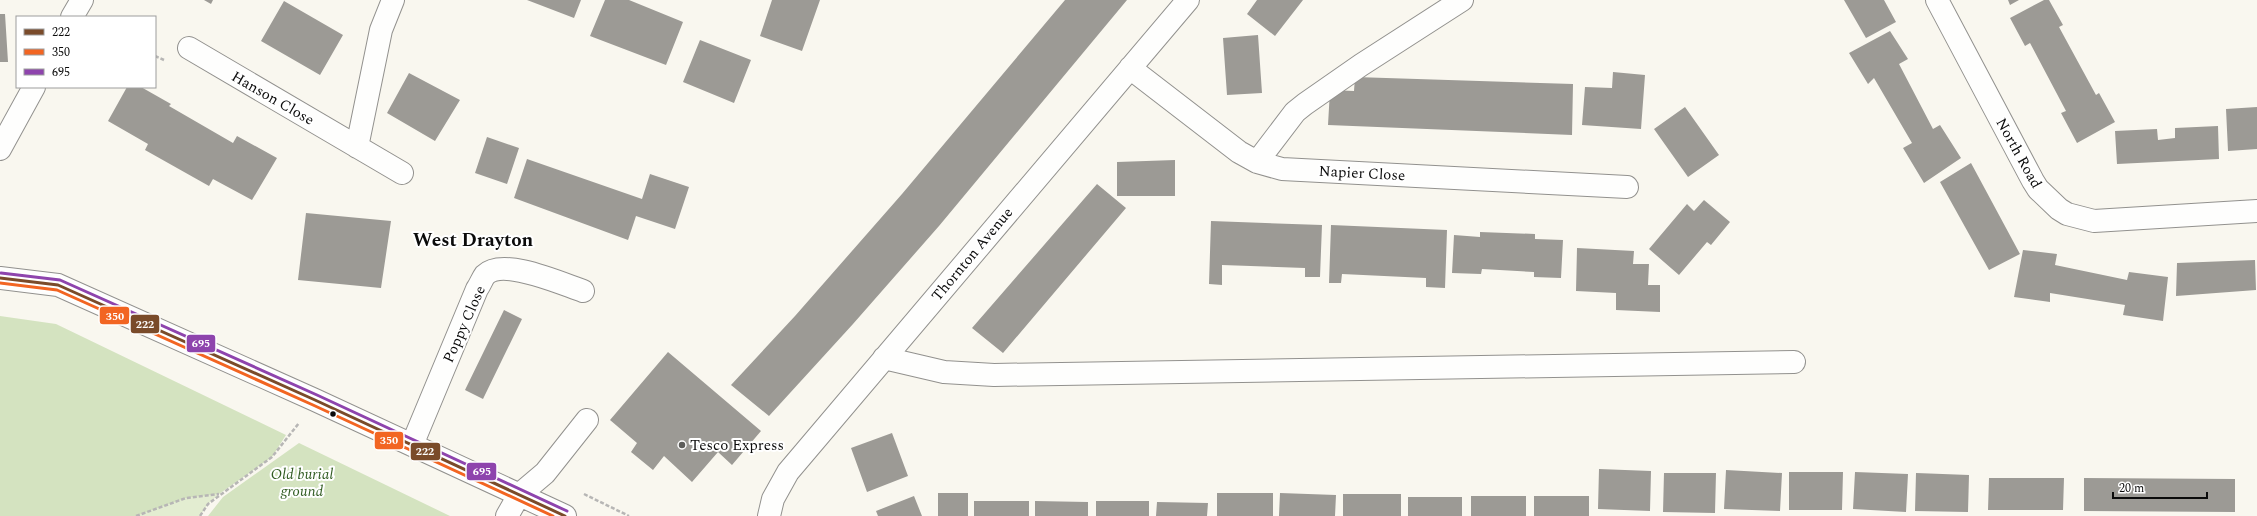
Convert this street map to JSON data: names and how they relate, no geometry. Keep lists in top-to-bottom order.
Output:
{
  "streets": {
    "street": [
      "Hanson Close",
      "North Road",
      "Napier Close",
      "Thornton Avenue",
      "Poppy Close"
    ]
  },
  "crossings": [
    ["Napier Close", "Thornton Avenue"]
  ],
  "districts": ["West Drayton"],
  "parks": ["Old burial ground"],
  "places": ["Tesco Express"],
  "lines": ["transit line 695", "transit line 222", "transit line 350"],
  "legend": ["222", "350", "695"],
  "scale_bar": "20 m"
}
